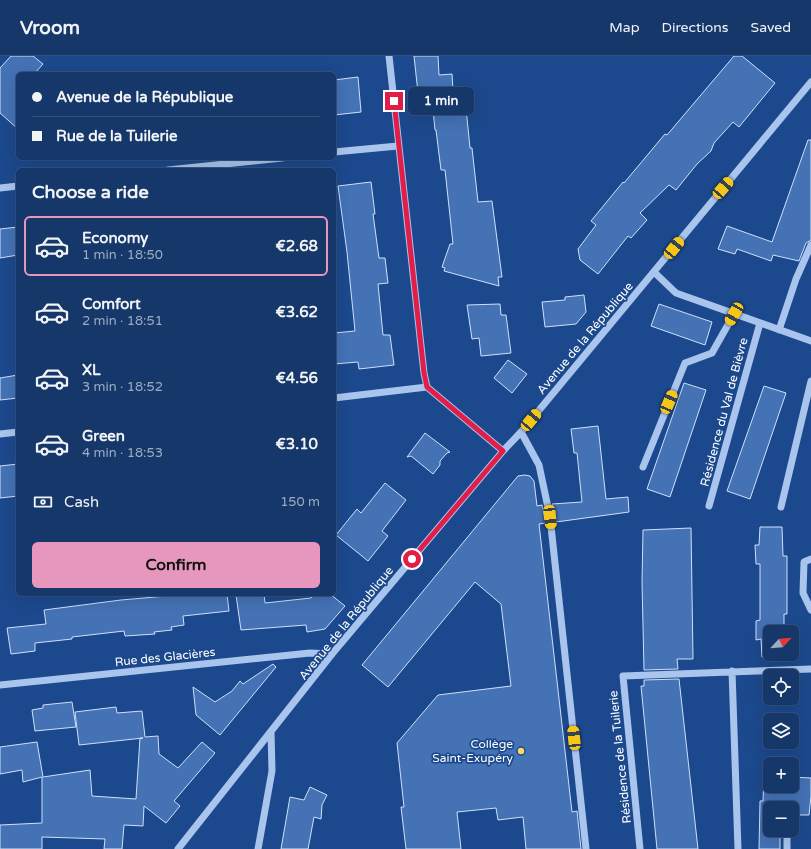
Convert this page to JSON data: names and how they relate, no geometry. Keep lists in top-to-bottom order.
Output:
{
  "streets": {
    "street": [
      "Avenue de la République",
      "Résidence du Val de Bièvre",
      "Rue des Glacières",
      "Résidence de la Tuilerie"
    ]
  },
  "crossings": [
    ["Avenue de la République", "Rue des Glacières"]
  ],
  "places": ["Collège Saint-Exupéry"],
  "north": "top right",
  "page": {
    "header": "Vroom",
    "nav": ["Map", "Directions", "Saved"],
    "banner": ["Avenue de la République", "Rue de la Tuilerie"],
    "bubble": "1 min",
    "heading": "Choose a ride",
    "list": [
      {
        "name": "Economy",
        "note": "1 min · 18:50",
        "value": "€2.68"
      },
      {
        "name": "Comfort",
        "note": "2 min · 18:51",
        "value": "€3.62"
      },
      {
        "name": "XL",
        "note": "3 min · 18:52",
        "value": "€4.56"
      },
      {
        "name": "Green",
        "note": "4 min · 18:53",
        "value": "€3.10"
      }
    ],
    "pay": ["Cash", "150 m"],
    "buttons": "Confirm",
    "map_buttons": ["+", "−"]
  }
}
